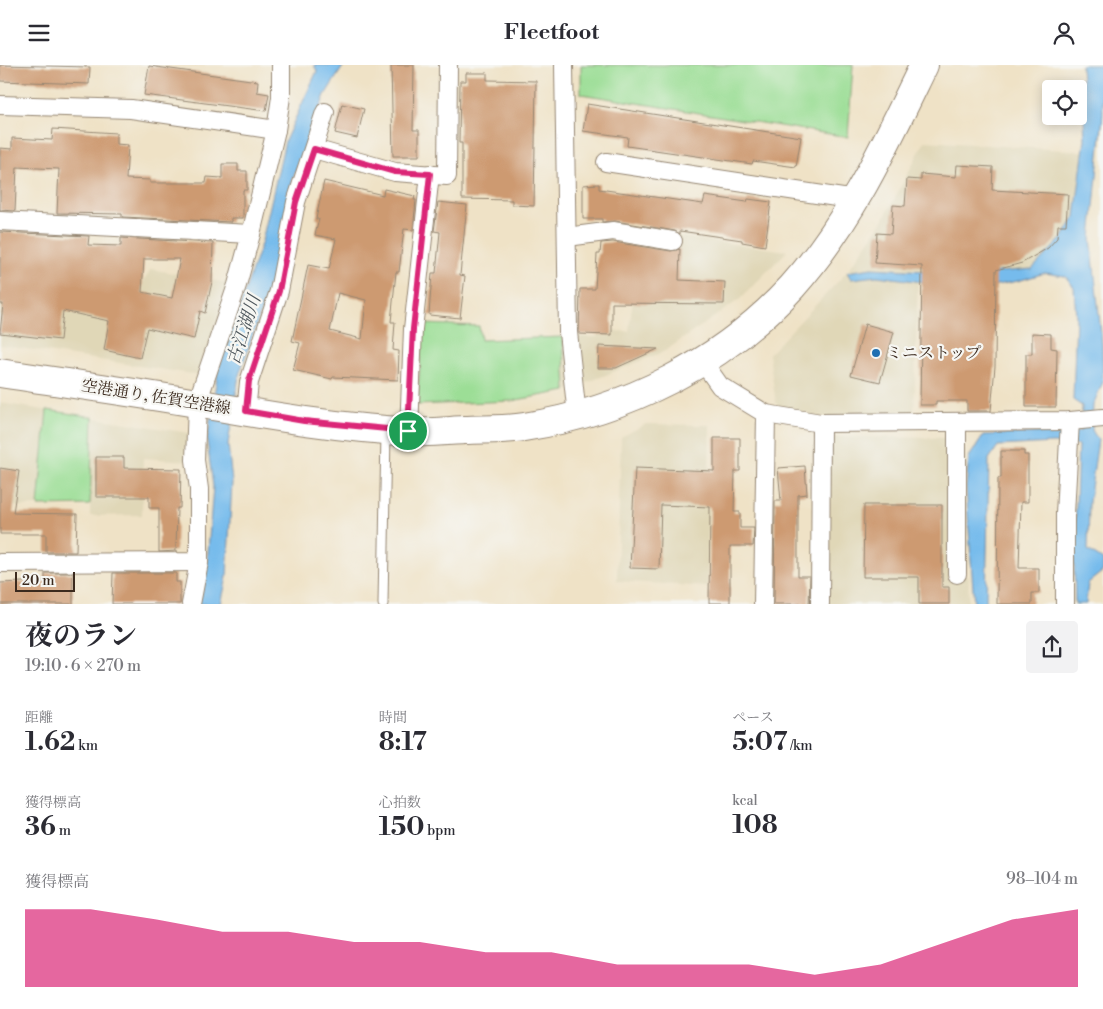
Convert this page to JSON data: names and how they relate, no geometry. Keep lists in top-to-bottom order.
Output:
{
  "streets": {
    "main road": ["空港通り, 佐賀空港線"]
  },
  "water": ["古江湖川"],
  "places": ["ミニストップ"],
  "scale_bar": "20 m",
  "page": {
    "header": "Fleetfoot",
    "scale": "20 m",
    "heading": ["夜のラン", "19:10 · 6 × 270 m"],
    "stats": [
      ["距離", "1.62 km"],
      ["時間", "8:17"],
      ["ペース", "5:07 /km"],
      ["獲得標高", "36 m"],
      ["心拍数", "150 bpm"],
      ["kcal", "108"]
    ],
    "chart": ["獲得標高", "98–104 m"]
  }
}
